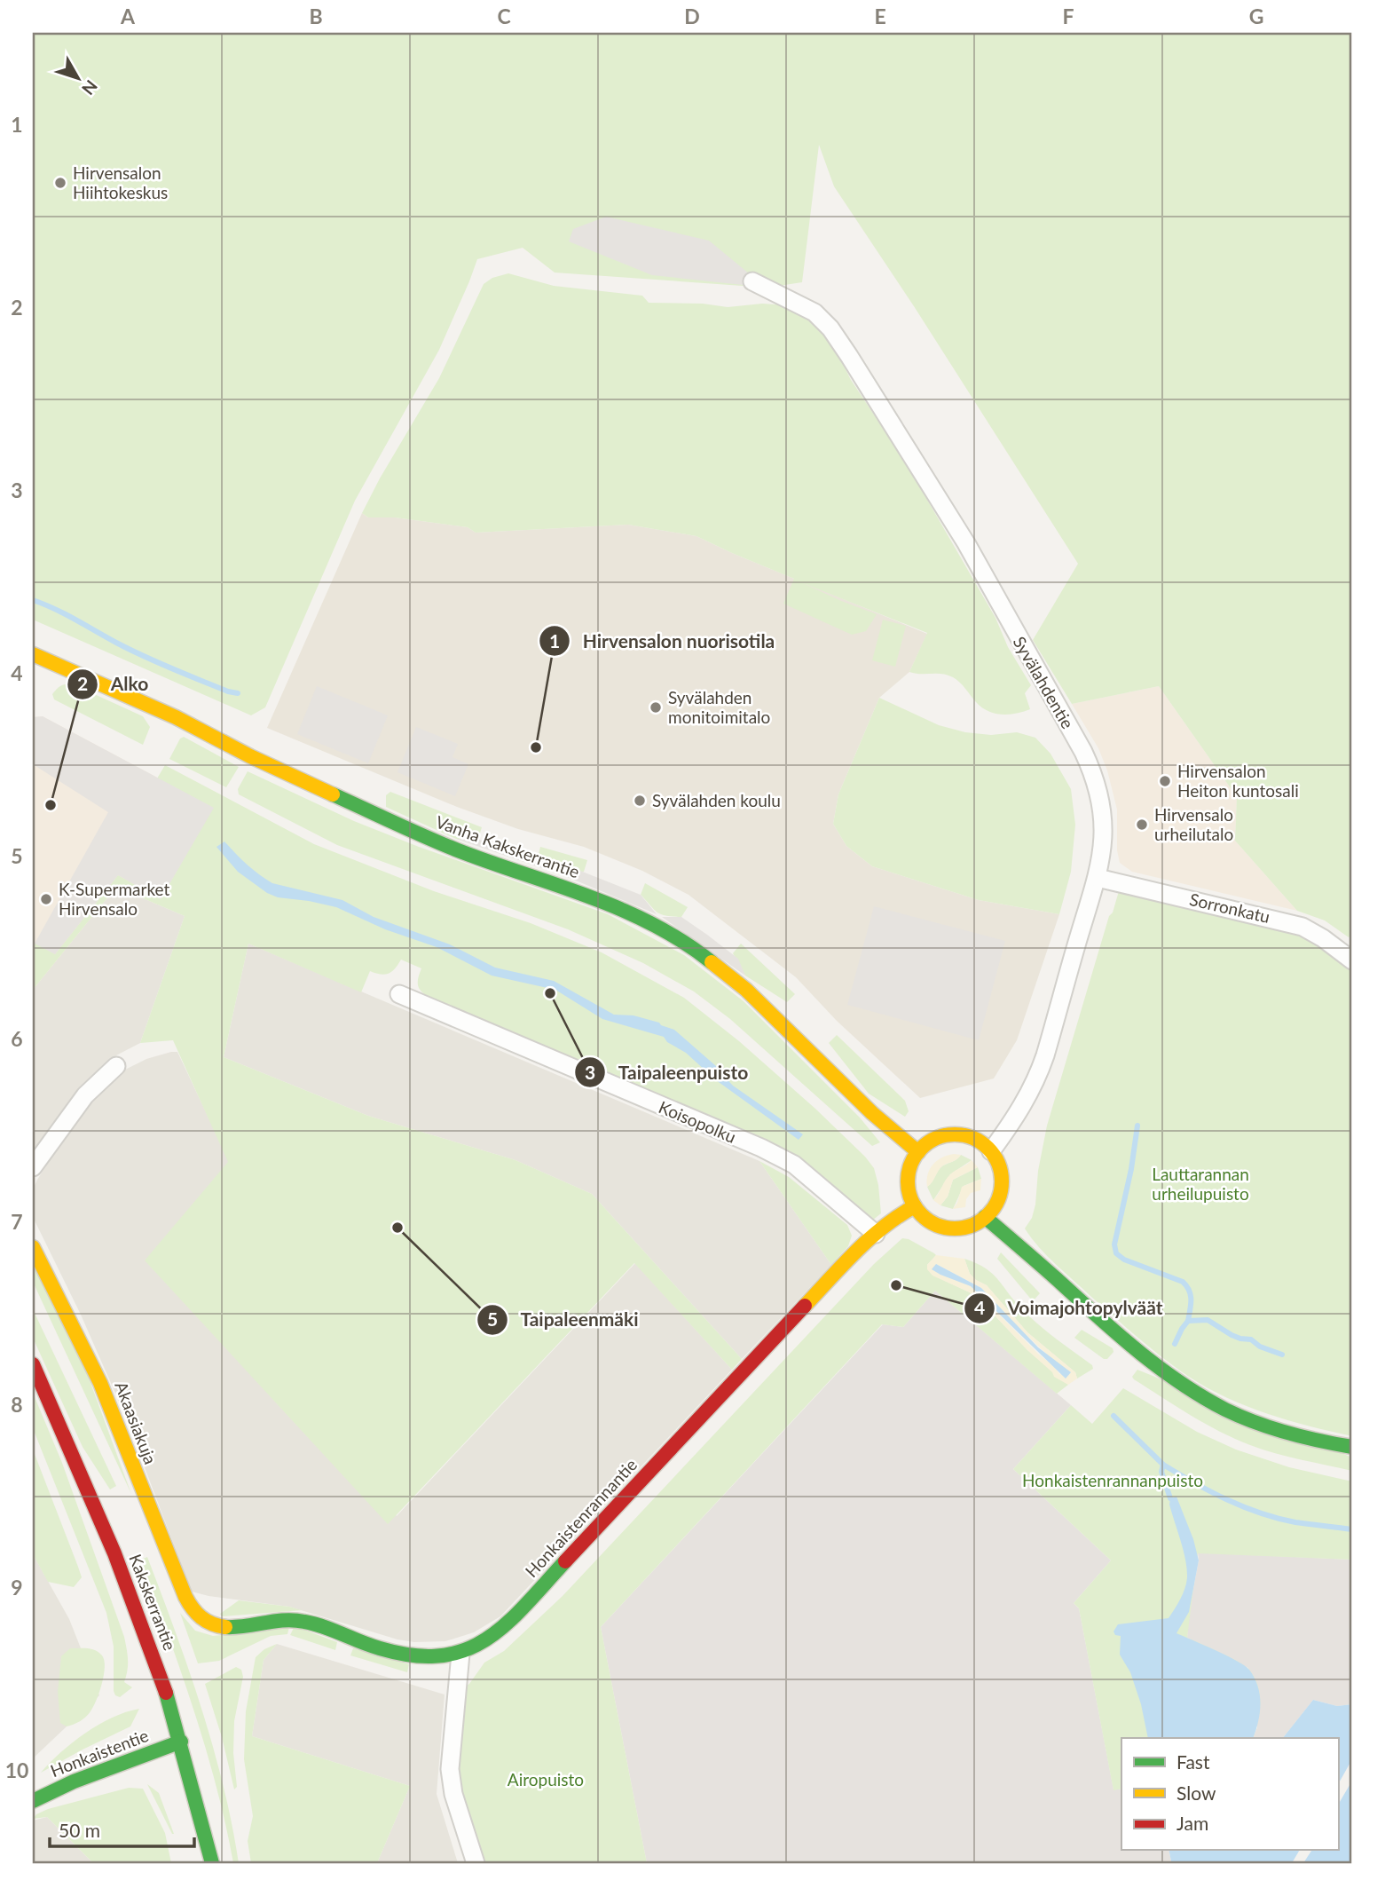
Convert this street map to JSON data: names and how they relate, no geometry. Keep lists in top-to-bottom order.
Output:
{
  "streets": {
    "street": [
      "Syvälahdentie",
      "Vanha Kakskerrantie",
      "Sorronkatu",
      "Koisopolku",
      "Akaasiakuja",
      "Honkaistenrannantie",
      "Kakskerrantie",
      "Honkaistentie"
    ]
  },
  "crossings": [
    ["Syvälahdentie", "Vanha Kakskerrantie"],
    ["Syvälahdentie", "Sorronkatu"],
    ["Syvälahdentie", "Honkaistenrannantie"],
    ["Vanha Kakskerrantie", "Honkaistenrannantie"],
    ["Koisopolku", "Honkaistenrannantie"],
    ["Akaasiakuja", "Honkaistenrannantie"],
    ["Kakskerrantie", "Honkaistentie"]
  ],
  "parks": ["Lauttarannan urheilupuisto", "Honkaistenrannanpuisto", "Airopuisto"],
  "places": [
    "Hirvensalon Hiihtokeskus",
    "Syvälahden monitoimitalo",
    "Hirvensalon nuorisotila",
    "Hirvensalon Heiton kuntosali",
    "Syvälahden koulu",
    "Alko",
    "Hirvensalo urheilutalo",
    "K-Supermarket Hirvensalo",
    "Taipaleenpuisto",
    "Taipaleenmäki",
    "Voimajohtopylväät"
  ],
  "legend": ["Fast", "Slow", "Jam"],
  "scale_bar": "50 m",
  "north": "bottom right",
  "grid": {
    "columns": [
      "A",
      "B",
      "C",
      "D",
      "E",
      "F",
      "G"
    ],
    "rows": [
      "1",
      "2",
      "3",
      "4",
      "5",
      "6",
      "7",
      "8",
      "9",
      "10"
    ]
  }
}
